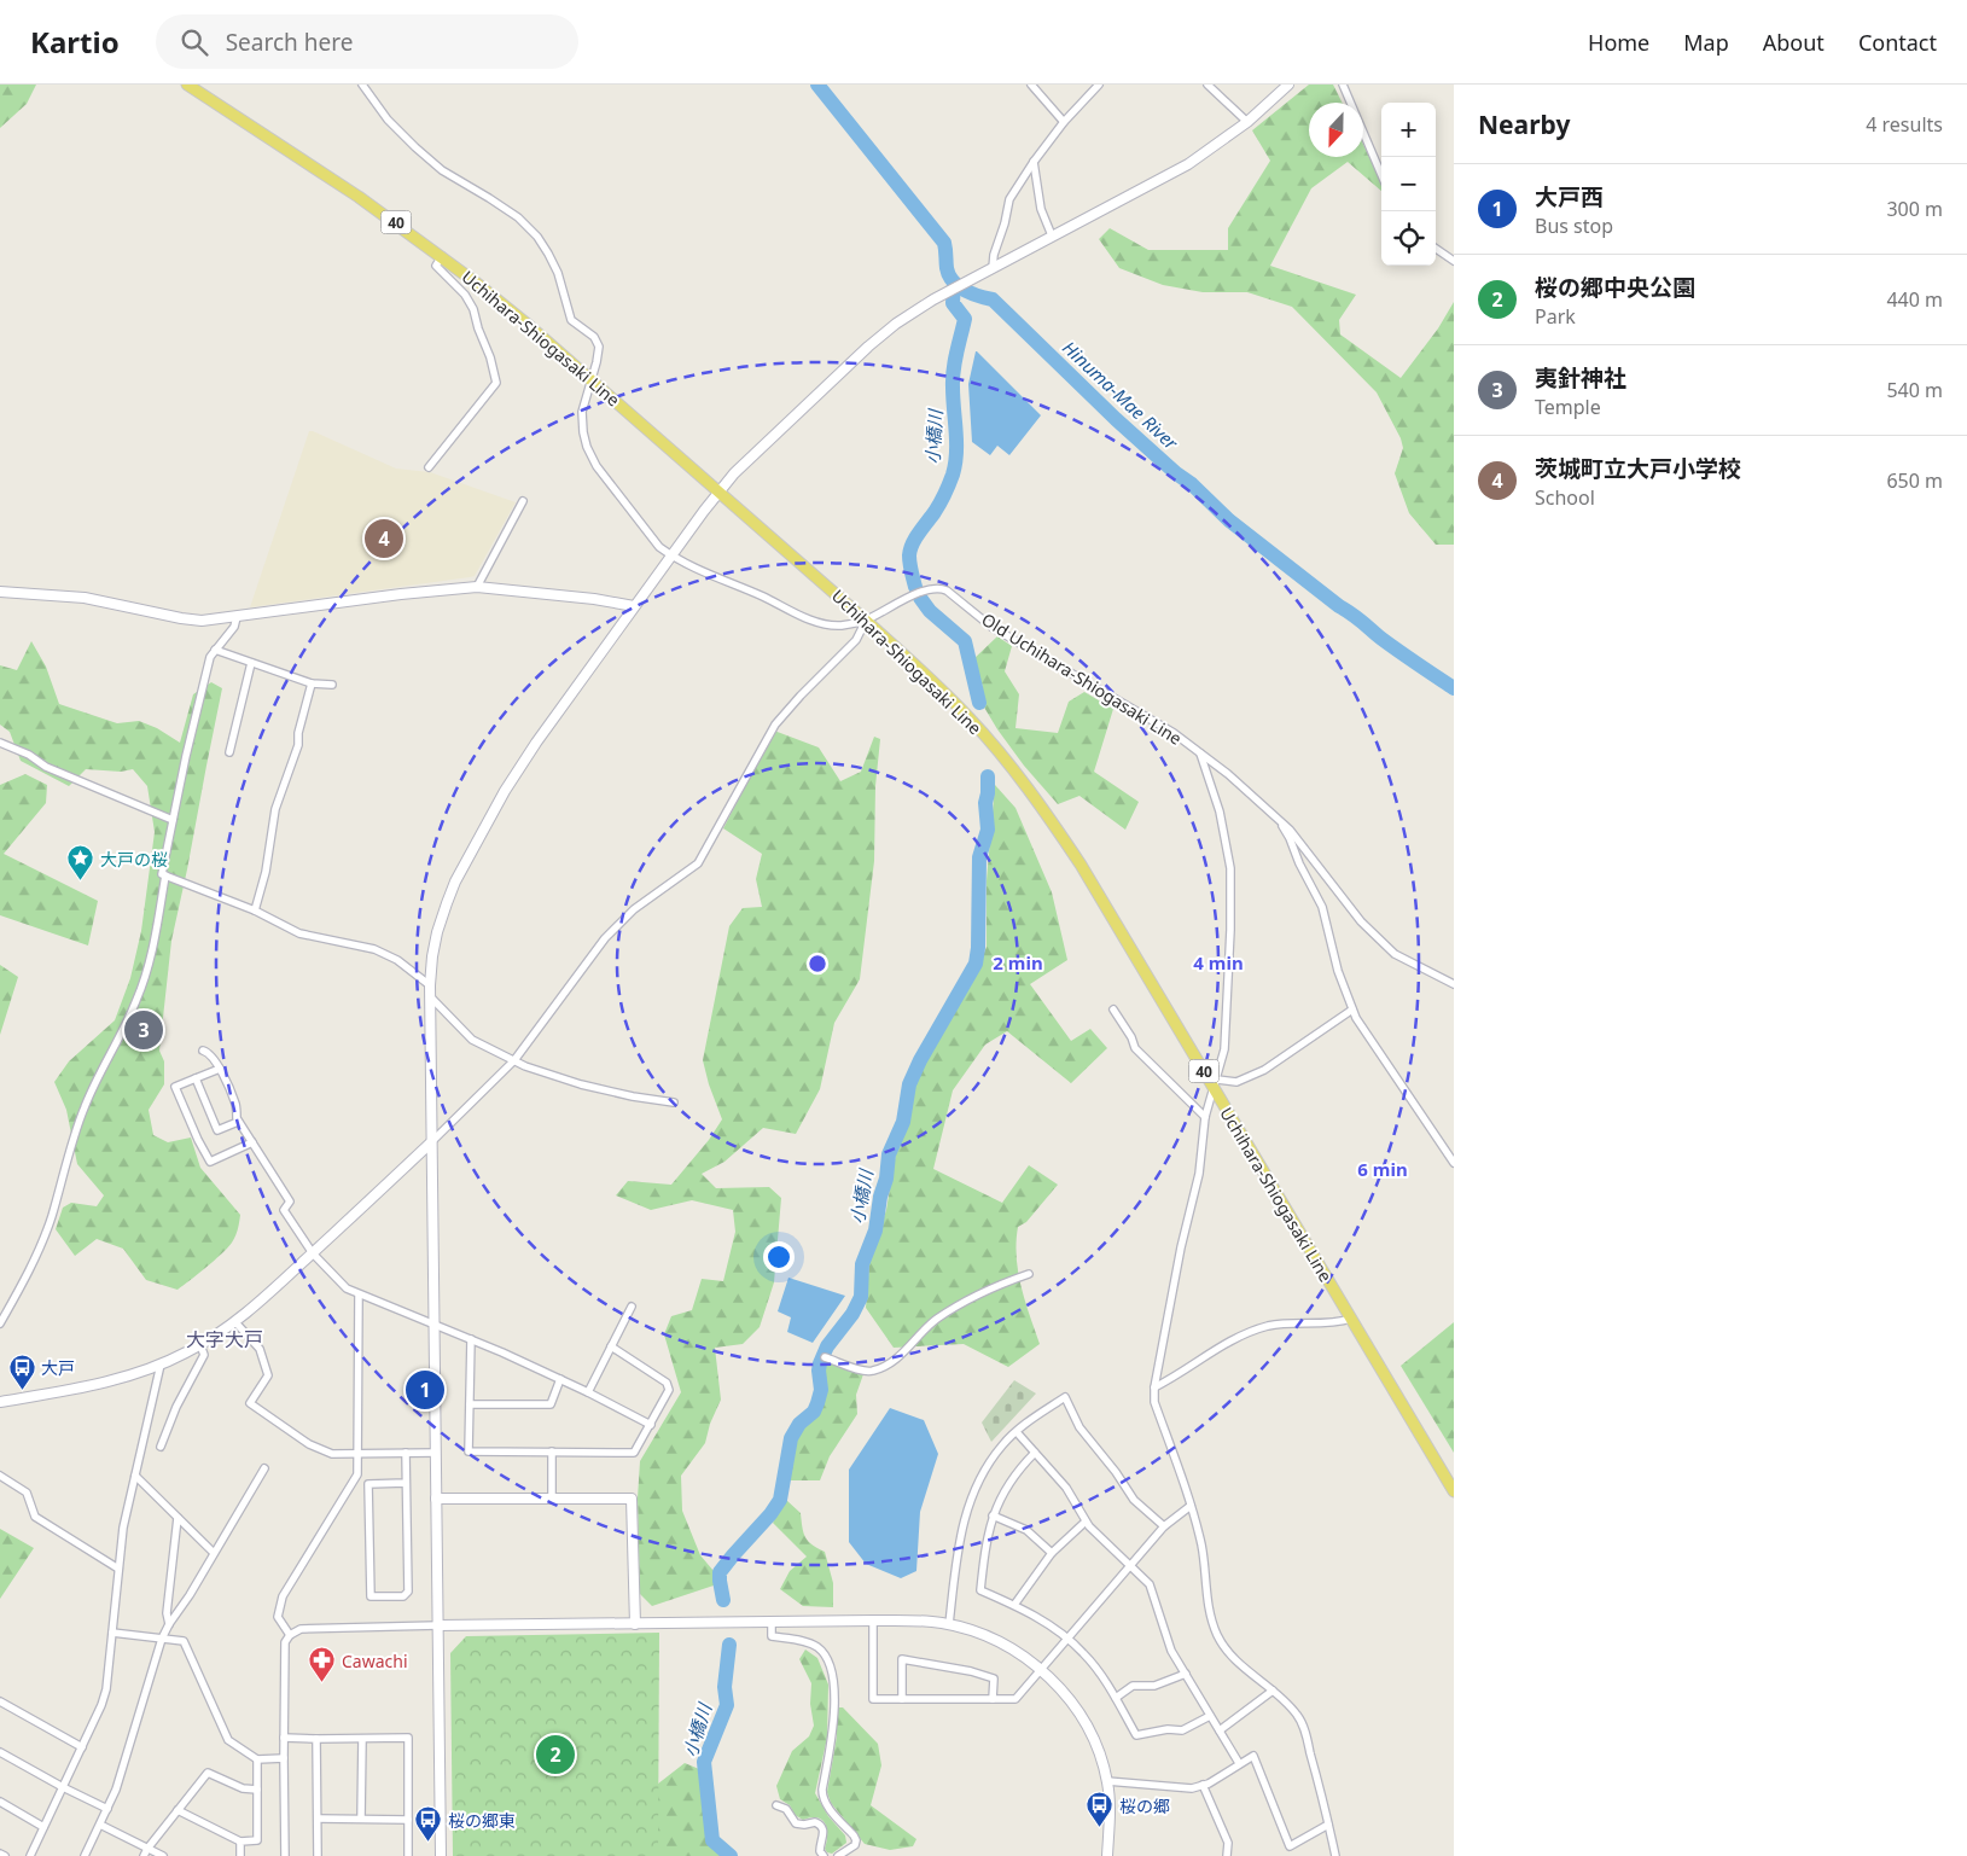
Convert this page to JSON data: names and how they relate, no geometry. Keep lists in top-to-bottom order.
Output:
{
  "streets": {
    "main road": ["40", "Uchihara-Shiogasaki Line"],
    "street": ["Old Uchihara-Shiogasaki Line"]
  },
  "crossings": [
    ["Uchihara-Shiogasaki Line", "Old Uchihara-Shiogasaki Line"]
  ],
  "districts": ["大字大戸"],
  "water": ["Hinuma-Mae River", "小橋川"],
  "places": {
    "place": ["大戸の桜"],
    "bus stop": ["大戸", "桜の郷", "桜の郷東"],
    "pharmacy": ["Cawachi"]
  },
  "north": "bottom",
  "page": {
    "header": "Kartio",
    "search": "Search here",
    "nav": [
      "Home",
      "Map",
      "About",
      "Contact"
    ],
    "heading": ["Nearby", "4 results"],
    "map_buttons": ["+", "−"],
    "list": [
      {
        "mark": "1",
        "name": "大戸西",
        "note": "Bus stop",
        "value": "300 m"
      },
      {
        "mark": "2",
        "name": "桜の郷中央公園",
        "note": "Park",
        "value": "440 m"
      },
      {
        "mark": "3",
        "name": "夷針神社",
        "note": "Temple",
        "value": "540 m"
      },
      {
        "mark": "4",
        "name": "茨城町立大戸小学校",
        "note": "School",
        "value": "650 m"
      }
    ],
    "pins": [
      "4",
      "3",
      "1",
      "2"
    ]
  },
  "rings": ["2 min", "4 min", "6 min"]
}
